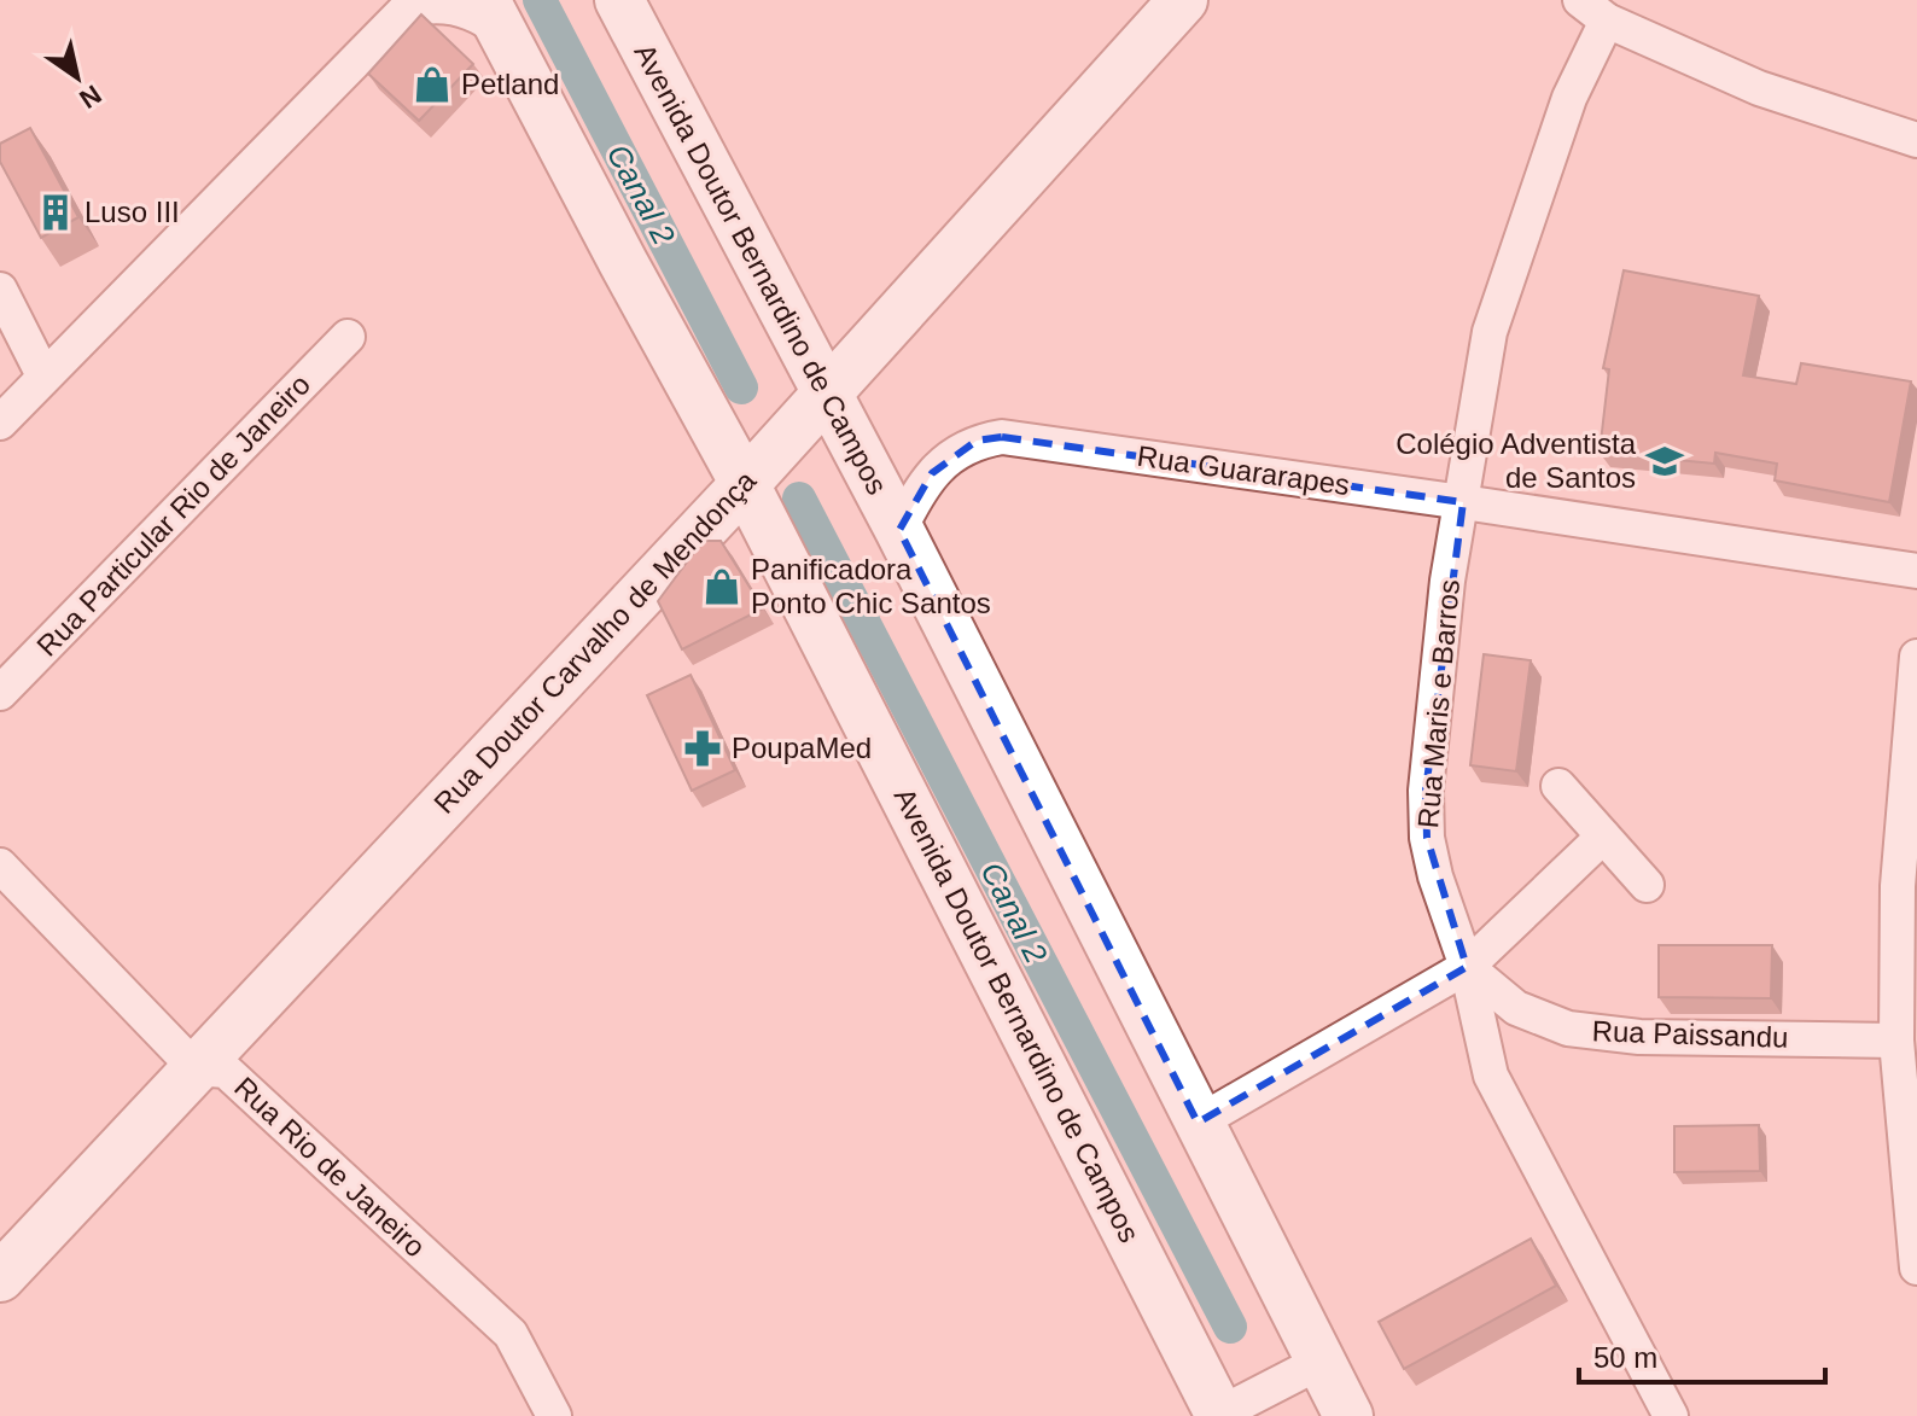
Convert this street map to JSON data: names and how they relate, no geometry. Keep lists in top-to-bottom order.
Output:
{
  "streets": {
    "main road": ["Avenida Doutor Bernardino de Campos", "Rua Doutor Carvalho de Mendonça"],
    "street": [
      "Rua Guararapes",
      "Rua Particular Rio de Janeiro",
      "Rua Maris e Barros",
      "Rua Paissandu",
      "Rua Rio de Janeiro"
    ]
  },
  "crossings": [
    ["Avenida Doutor Bernardino de Campos", "Rua Guararapes"],
    ["Avenida Doutor Bernardino de Campos", "Rua Doutor Carvalho de Mendonça"],
    ["Rua Guararapes", "Rua Maris e Barros"],
    ["Rua Doutor Carvalho de Mendonça", "Rua Rio de Janeiro"],
    ["Rua Maris e Barros", "Rua Paissandu"]
  ],
  "water": ["Canal 2"],
  "places": {
    "shop": ["Petland", "Panificadora Ponto Chic Santos"],
    "building": ["Luso III"],
    "school or university": ["Colégio Adventista de Santos"],
    "pharmacy": ["PoupaMed"]
  },
  "scale_bar": "50 m",
  "north": "bottom right"
}
